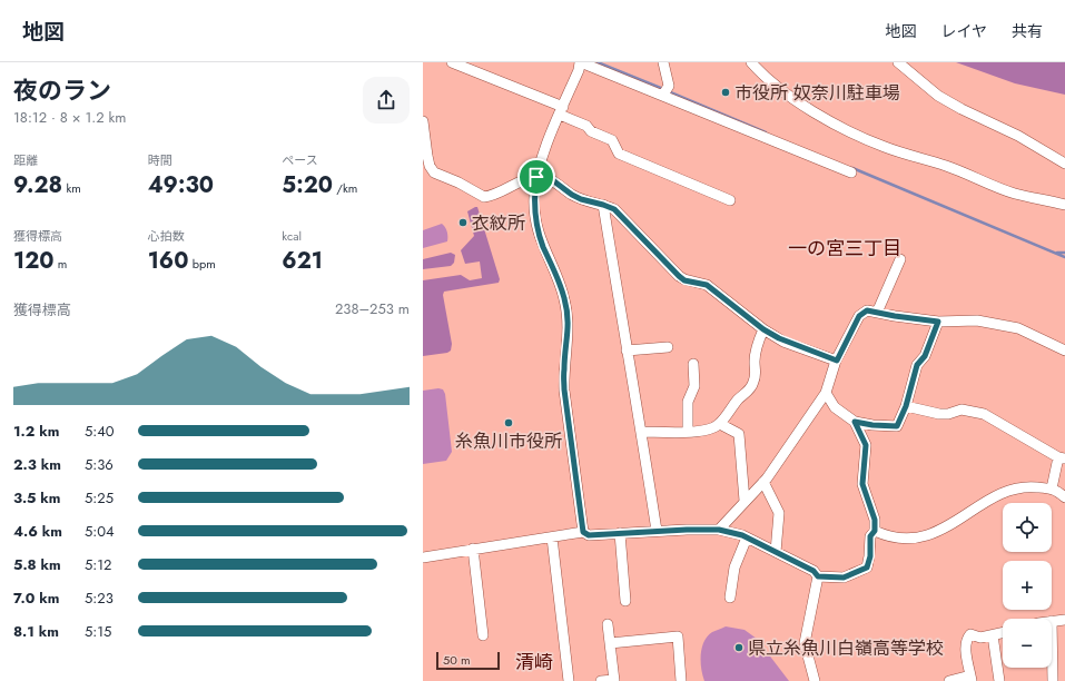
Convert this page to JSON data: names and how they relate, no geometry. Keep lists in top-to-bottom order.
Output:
{
  "districts": ["一の宮三丁目", "清崎"],
  "places": [
    "市役所 奴奈川駐車場",
    "衣紋所",
    "糸魚川市役所",
    "県立糸魚川白嶺高等学校"
  ],
  "scale_bar": "50 m",
  "page": {
    "header": "地図",
    "nav": ["地図", "レイヤ", "共有"],
    "heading": ["夜のラン", "18:12 · 8 × 1.2 km"],
    "stats": [
      ["距離", "9.28 km"],
      ["時間", "49:30"],
      ["ペース", "5:20 /km"],
      ["獲得標高", "120 m"],
      ["心拍数", "160 bpm"],
      ["kcal", "621"]
    ],
    "chart": ["獲得標高", "238–253 m"],
    "list": [
      {
        "name": "1.2 km",
        "note": "5:40"
      },
      {
        "name": "2.3 km",
        "note": "5:36"
      },
      {
        "name": "3.5 km",
        "note": "5:25"
      },
      {
        "name": "4.6 km",
        "note": "5:04"
      },
      {
        "name": "5.8 km",
        "note": "5:12"
      },
      {
        "name": "7.0 km",
        "note": "5:23"
      },
      {
        "name": "8.1 km",
        "note": "5:15"
      }
    ],
    "map_buttons": ["+", "−"],
    "scale": "50 m"
  }
}
